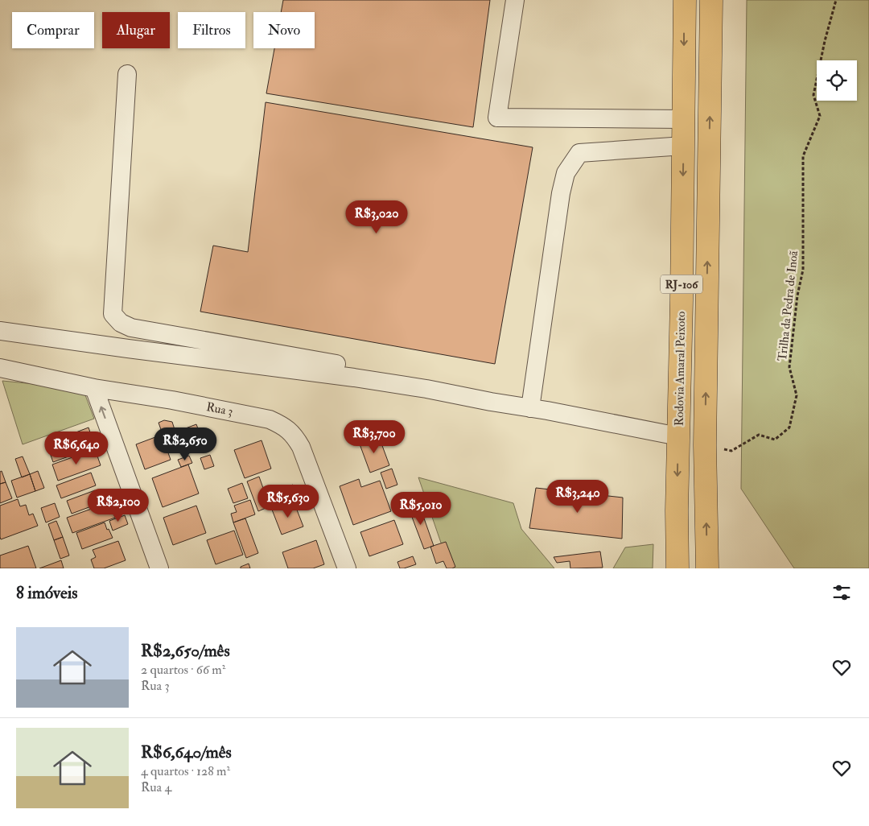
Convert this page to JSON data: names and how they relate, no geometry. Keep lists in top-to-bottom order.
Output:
{
  "streets": {
    "highway": ["RJ-106", "Rodovia Amaral Peixoto"],
    "street": ["Rua 3"],
    "path": ["Trilha da Pedra de Inoã"]
  },
  "crossings": [
    ["RJ-106", "Trilha da Pedra de Inoã"]
  ],
  "page": {
    "chip": [
      "Comprar",
      "Alugar",
      "Filtros",
      "Novo"
    ],
    "price": [
      "R$3,020",
      "R$3,700",
      "R$2,650",
      "R$6,640",
      "R$3,240",
      "R$5,630",
      "R$2,100",
      "R$5,010"
    ],
    "heading": "8 imóveis",
    "list": [
      {
        "name": "R$2,650/mês",
        "note": "2 quartos · 66 m² · Rua 3"
      },
      {
        "name": "R$6,640/mês",
        "note": "4 quartos · 128 m² · Rua 4"
      }
    ]
  }
}
